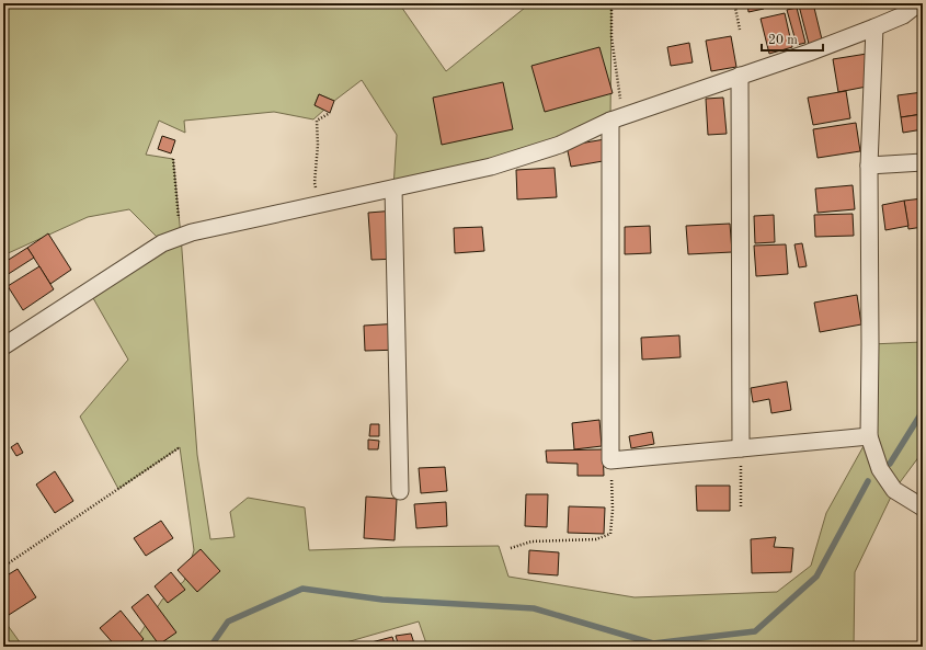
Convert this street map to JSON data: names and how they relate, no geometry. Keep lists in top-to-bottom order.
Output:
{
  "scale_bar": "20 m"
}
